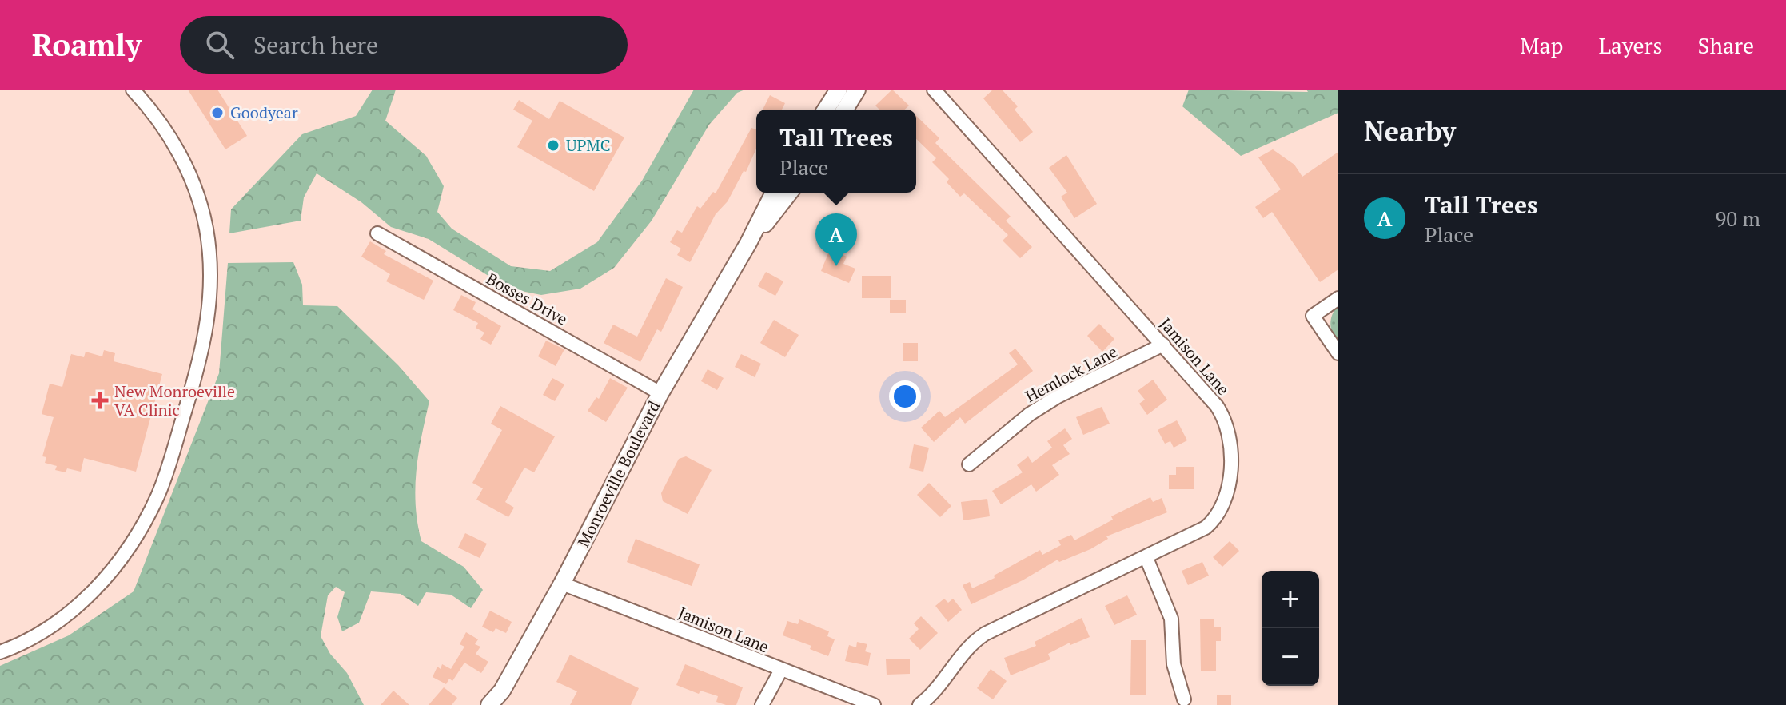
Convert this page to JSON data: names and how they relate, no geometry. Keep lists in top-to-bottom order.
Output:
{
  "streets": {
    "main road": ["Monroeville Boulevard"],
    "street": ["Bosses Drive", "Jamison Lane", "Hemlock Lane"]
  },
  "crossings": [
    ["Bosses Drive", "Monroeville Boulevard"],
    ["Jamison Lane", "Hemlock Lane"],
    ["Jamison Lane", "Monroeville Boulevard"]
  ],
  "places": {
    "other": ["Goodyear", "UPMC"],
    "health": ["New Monroeville VA Clinic"]
  },
  "page": {
    "header": "Roamly",
    "search": "Search here",
    "nav": ["Map", "Layers", "Share"],
    "heading": "Nearby",
    "popup": ["Tall Trees", "Place"],
    "list": [
      {
        "mark": "A",
        "name": "Tall Trees",
        "note": "Place",
        "value": "90 m"
      }
    ],
    "pins": "A",
    "map_buttons": ["+", "−"]
  }
}
